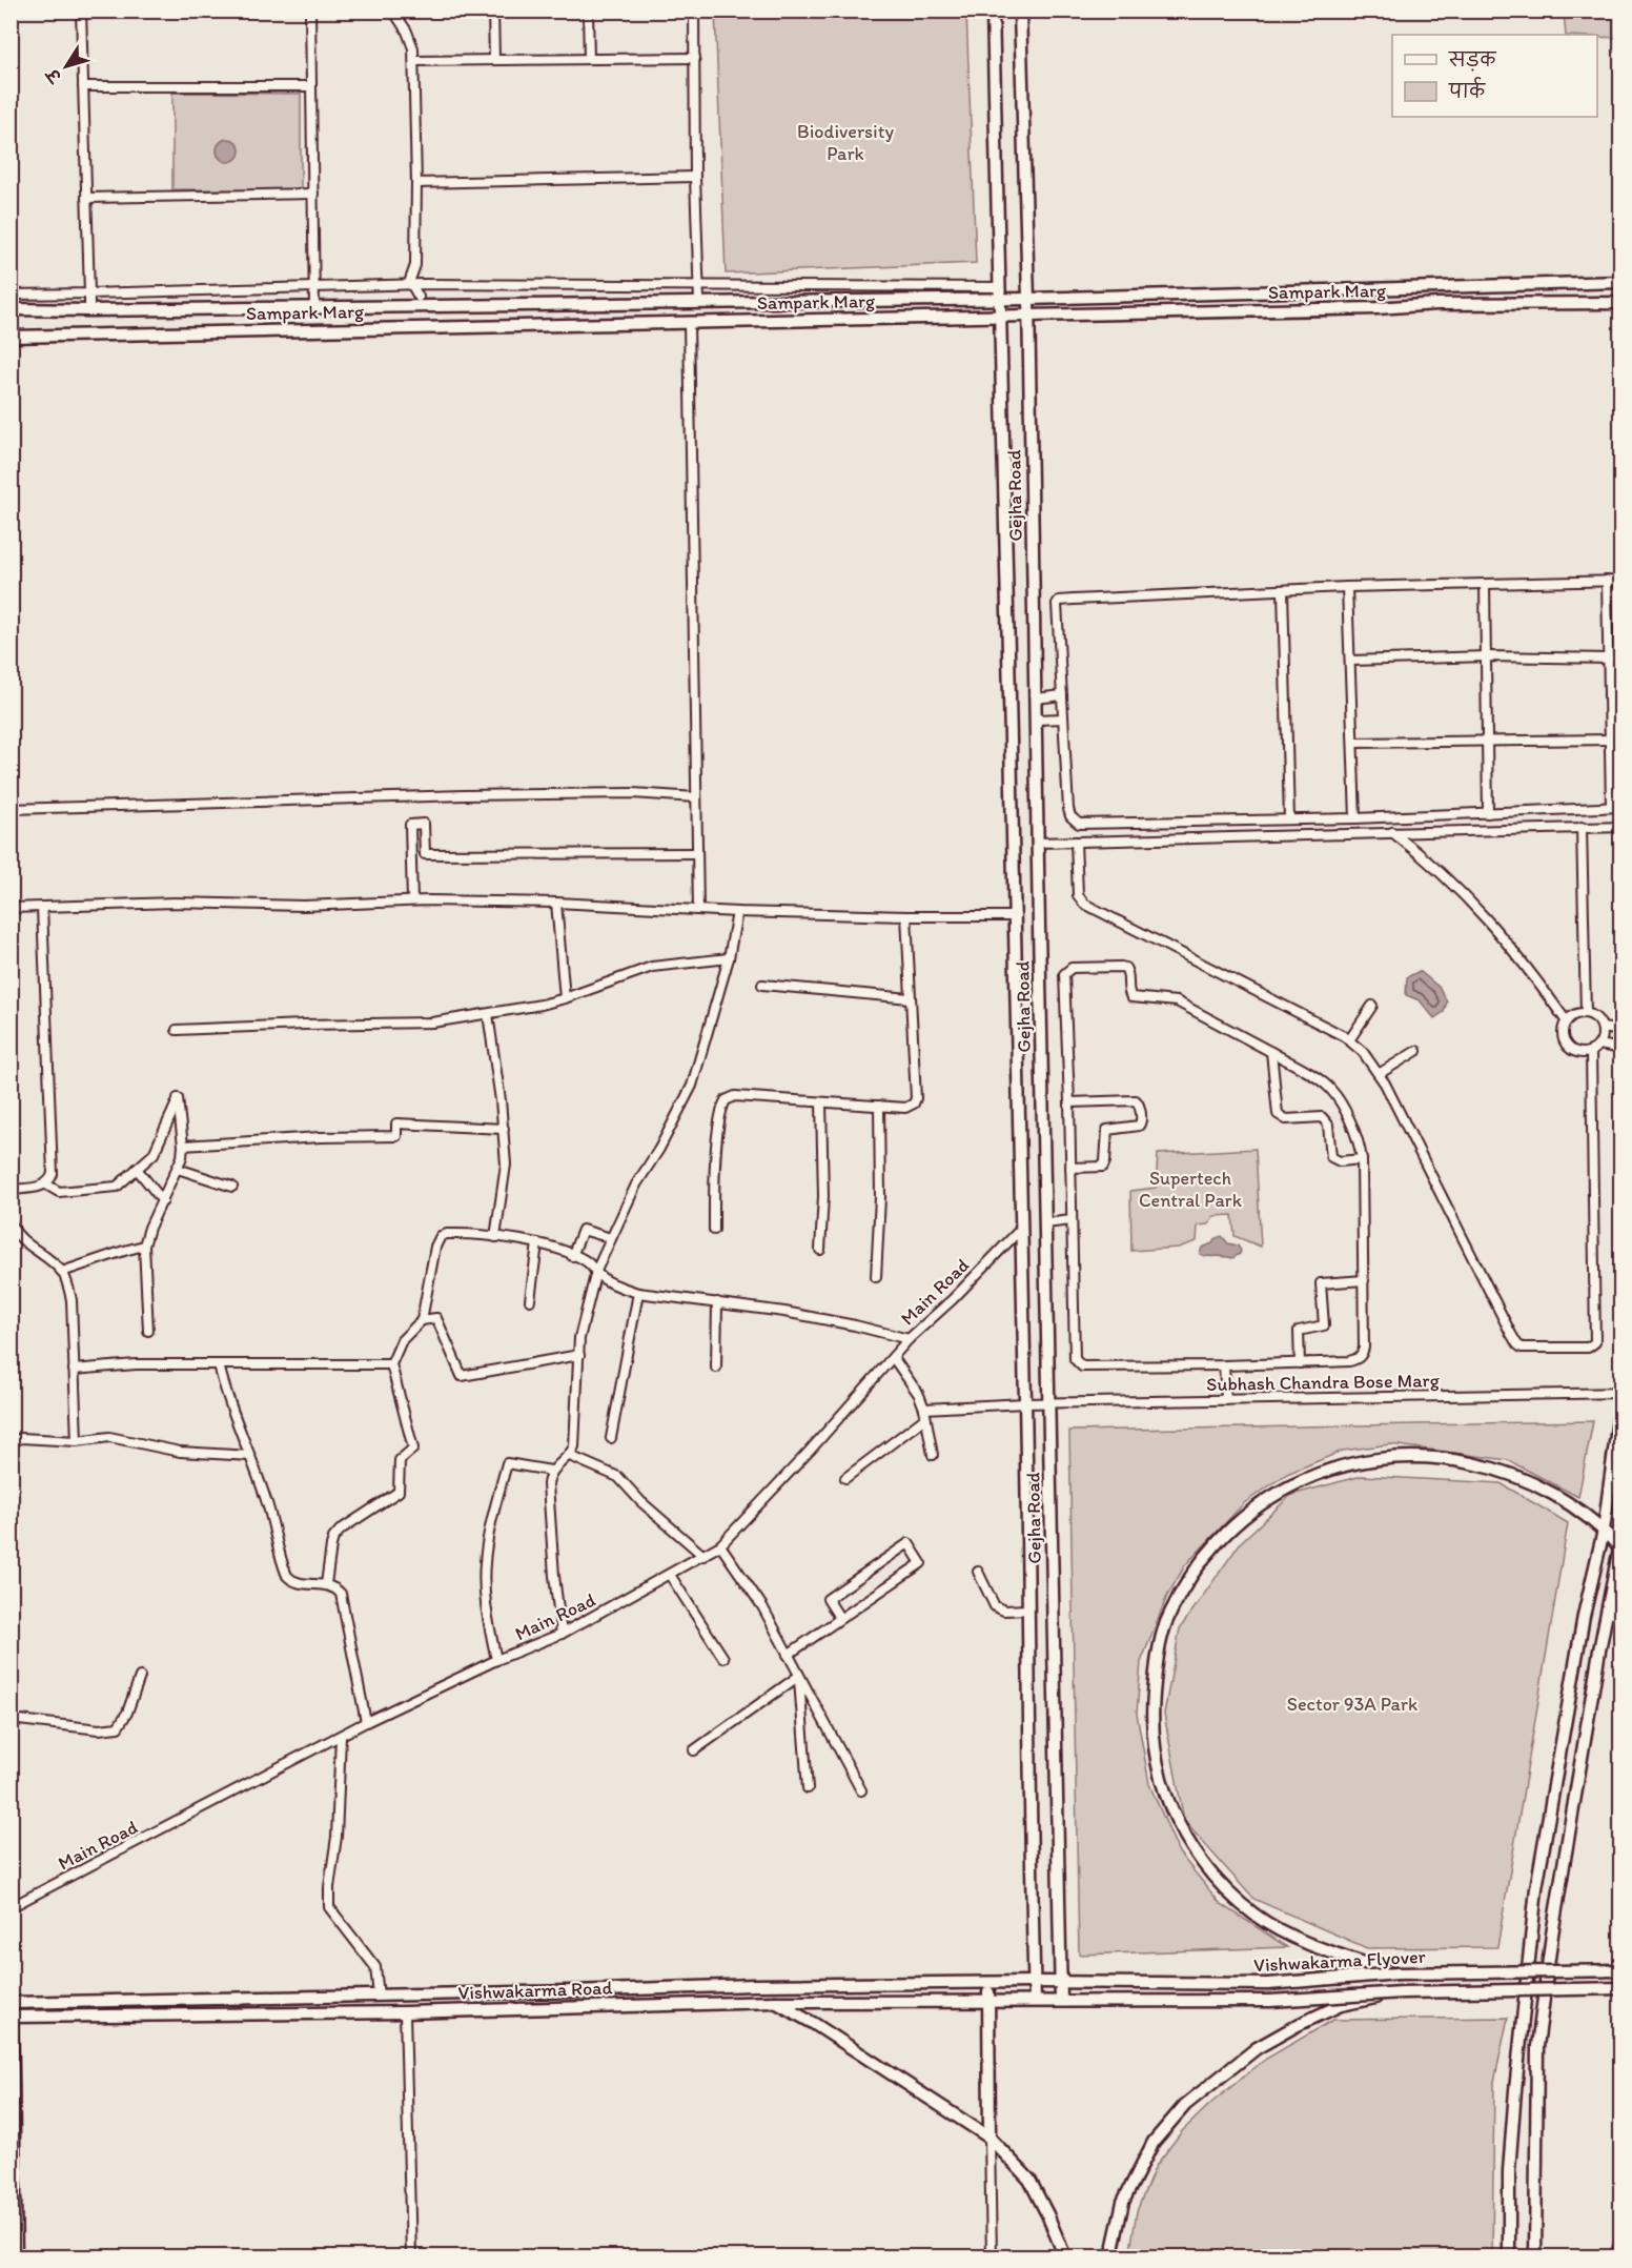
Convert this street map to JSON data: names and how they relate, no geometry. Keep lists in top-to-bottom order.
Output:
{
  "streets": {
    "street": [
      "Sampark Marg",
      "Gejha Road",
      "Main Road",
      "Subhash Chandra Bose Marg",
      "Vishwakarma Flyover",
      "Vishwakarma Road"
    ]
  },
  "crossings": [
    ["Sampark Marg", "Gejha Road"],
    ["Gejha Road", "Main Road"],
    ["Gejha Road", "Subhash Chandra Bose Marg"],
    ["Gejha Road", "Vishwakarma Flyover"],
    ["Gejha Road", "Vishwakarma Road"],
    ["Vishwakarma Flyover", "Vishwakarma Road"]
  ],
  "parks": ["Biodiversity Park", "Supertech Central Park", "Sector 93A Park"],
  "legend": ["सड़क", "पार्क"],
  "north": "bottom left"
}
